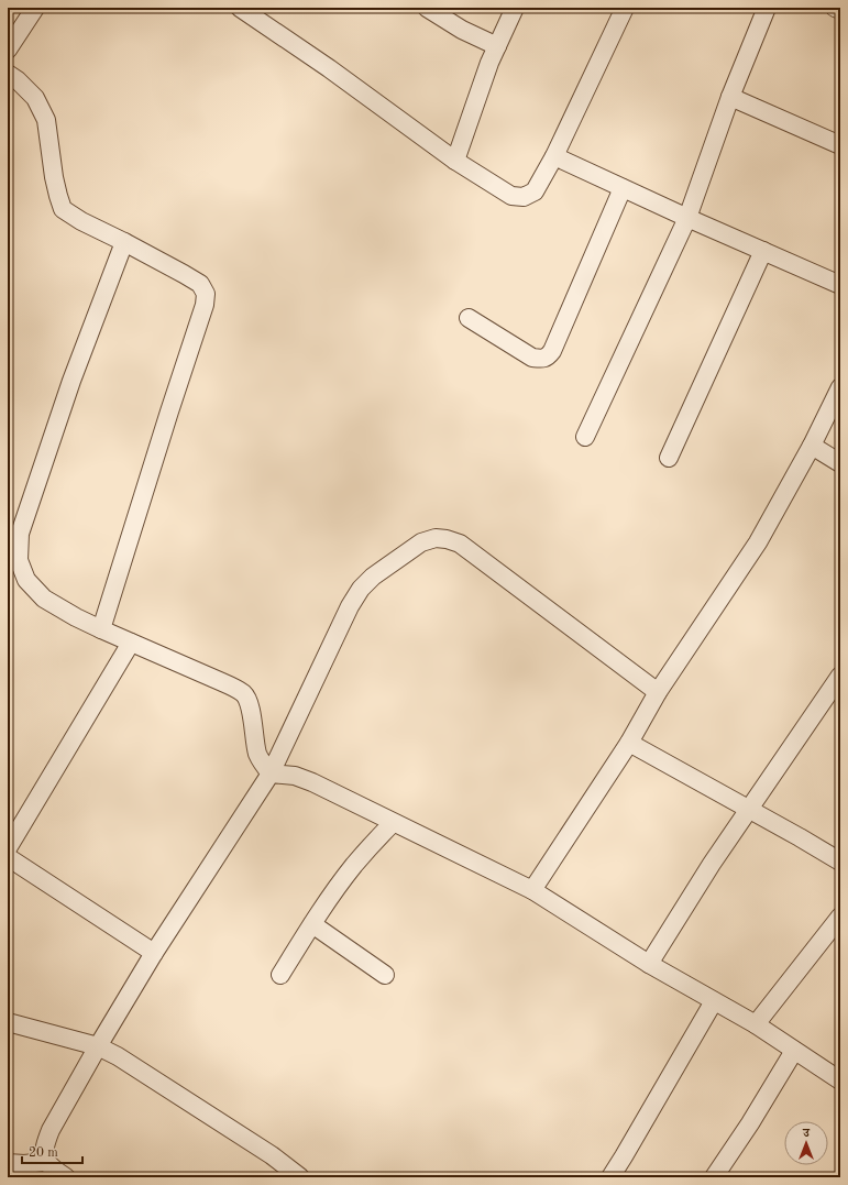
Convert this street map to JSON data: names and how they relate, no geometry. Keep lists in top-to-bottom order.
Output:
{
  "scale_bar": "20 m",
  "north": "top"
}
